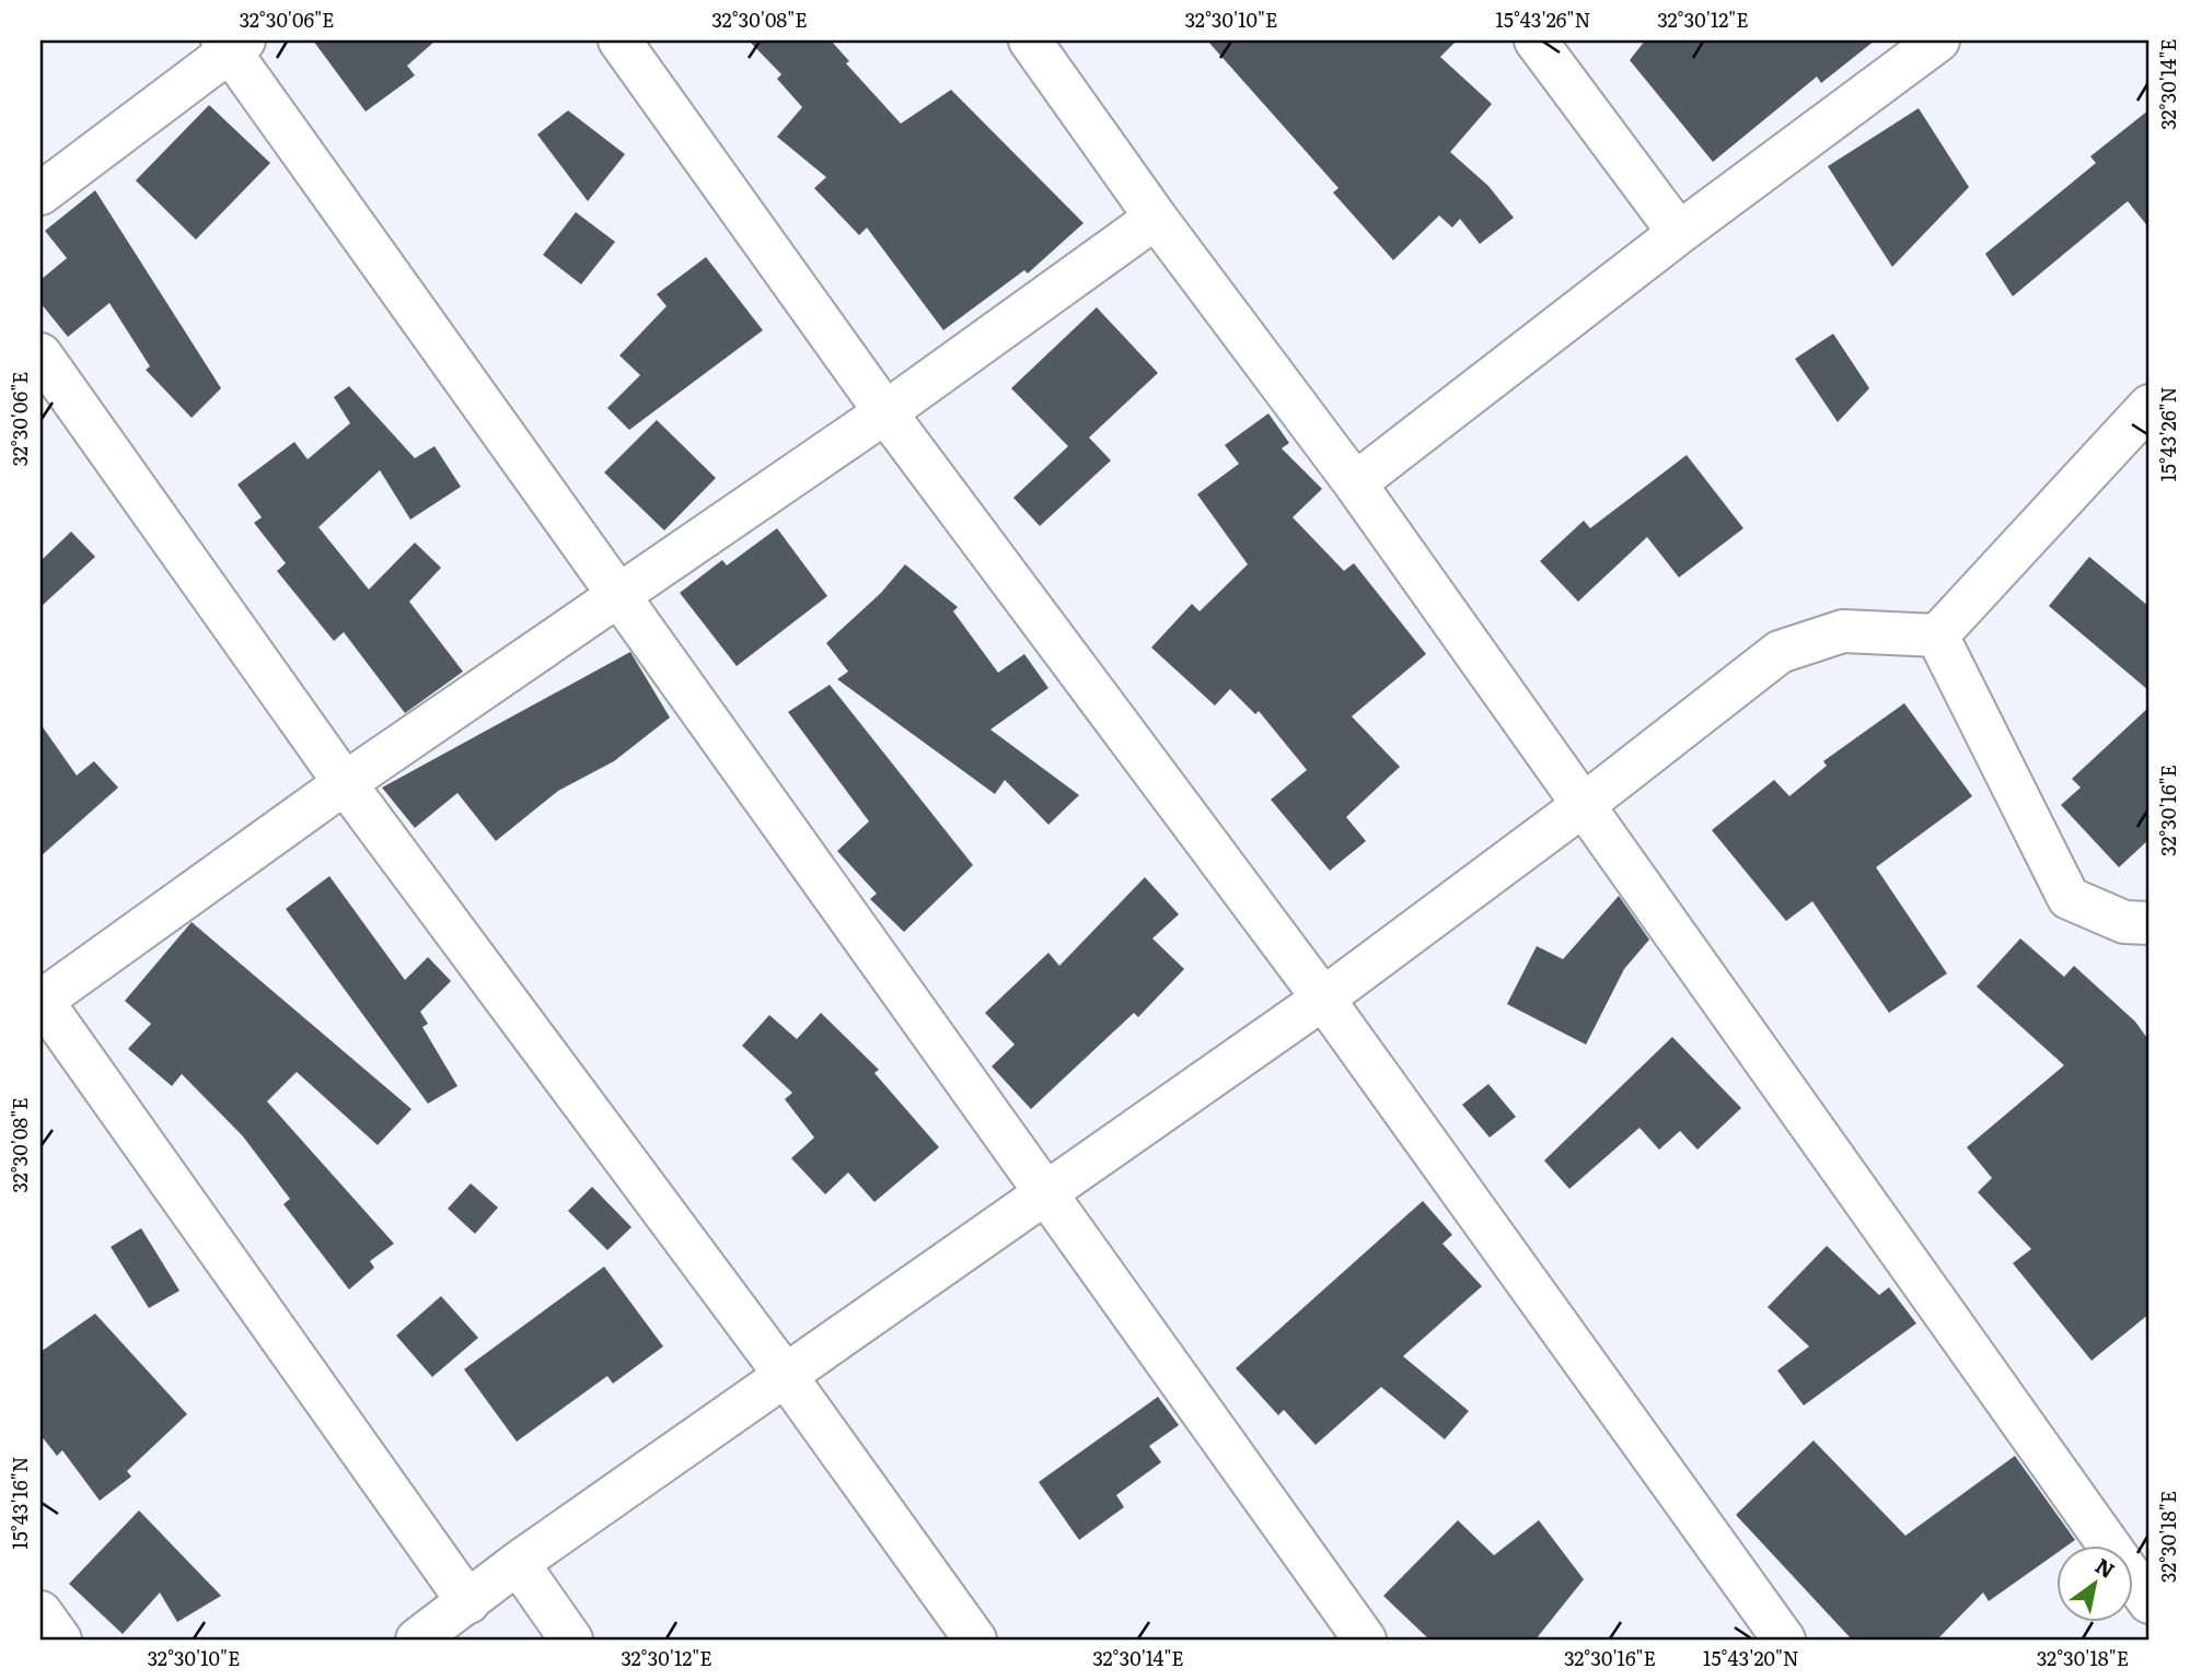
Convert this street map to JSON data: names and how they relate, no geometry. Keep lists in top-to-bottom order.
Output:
{
  "north": "top right",
  "coordinates": [
    "32°30'06\"E",
    "32°30'08\"E",
    "32°30'10\"E",
    "15°43'26\"N",
    "32°30'12\"E",
    "32°30'14\"E",
    "32°30'16\"E",
    "15°43'16\"N",
    "32°30'18\"E",
    "15°43'20\"N"
  ]
}
